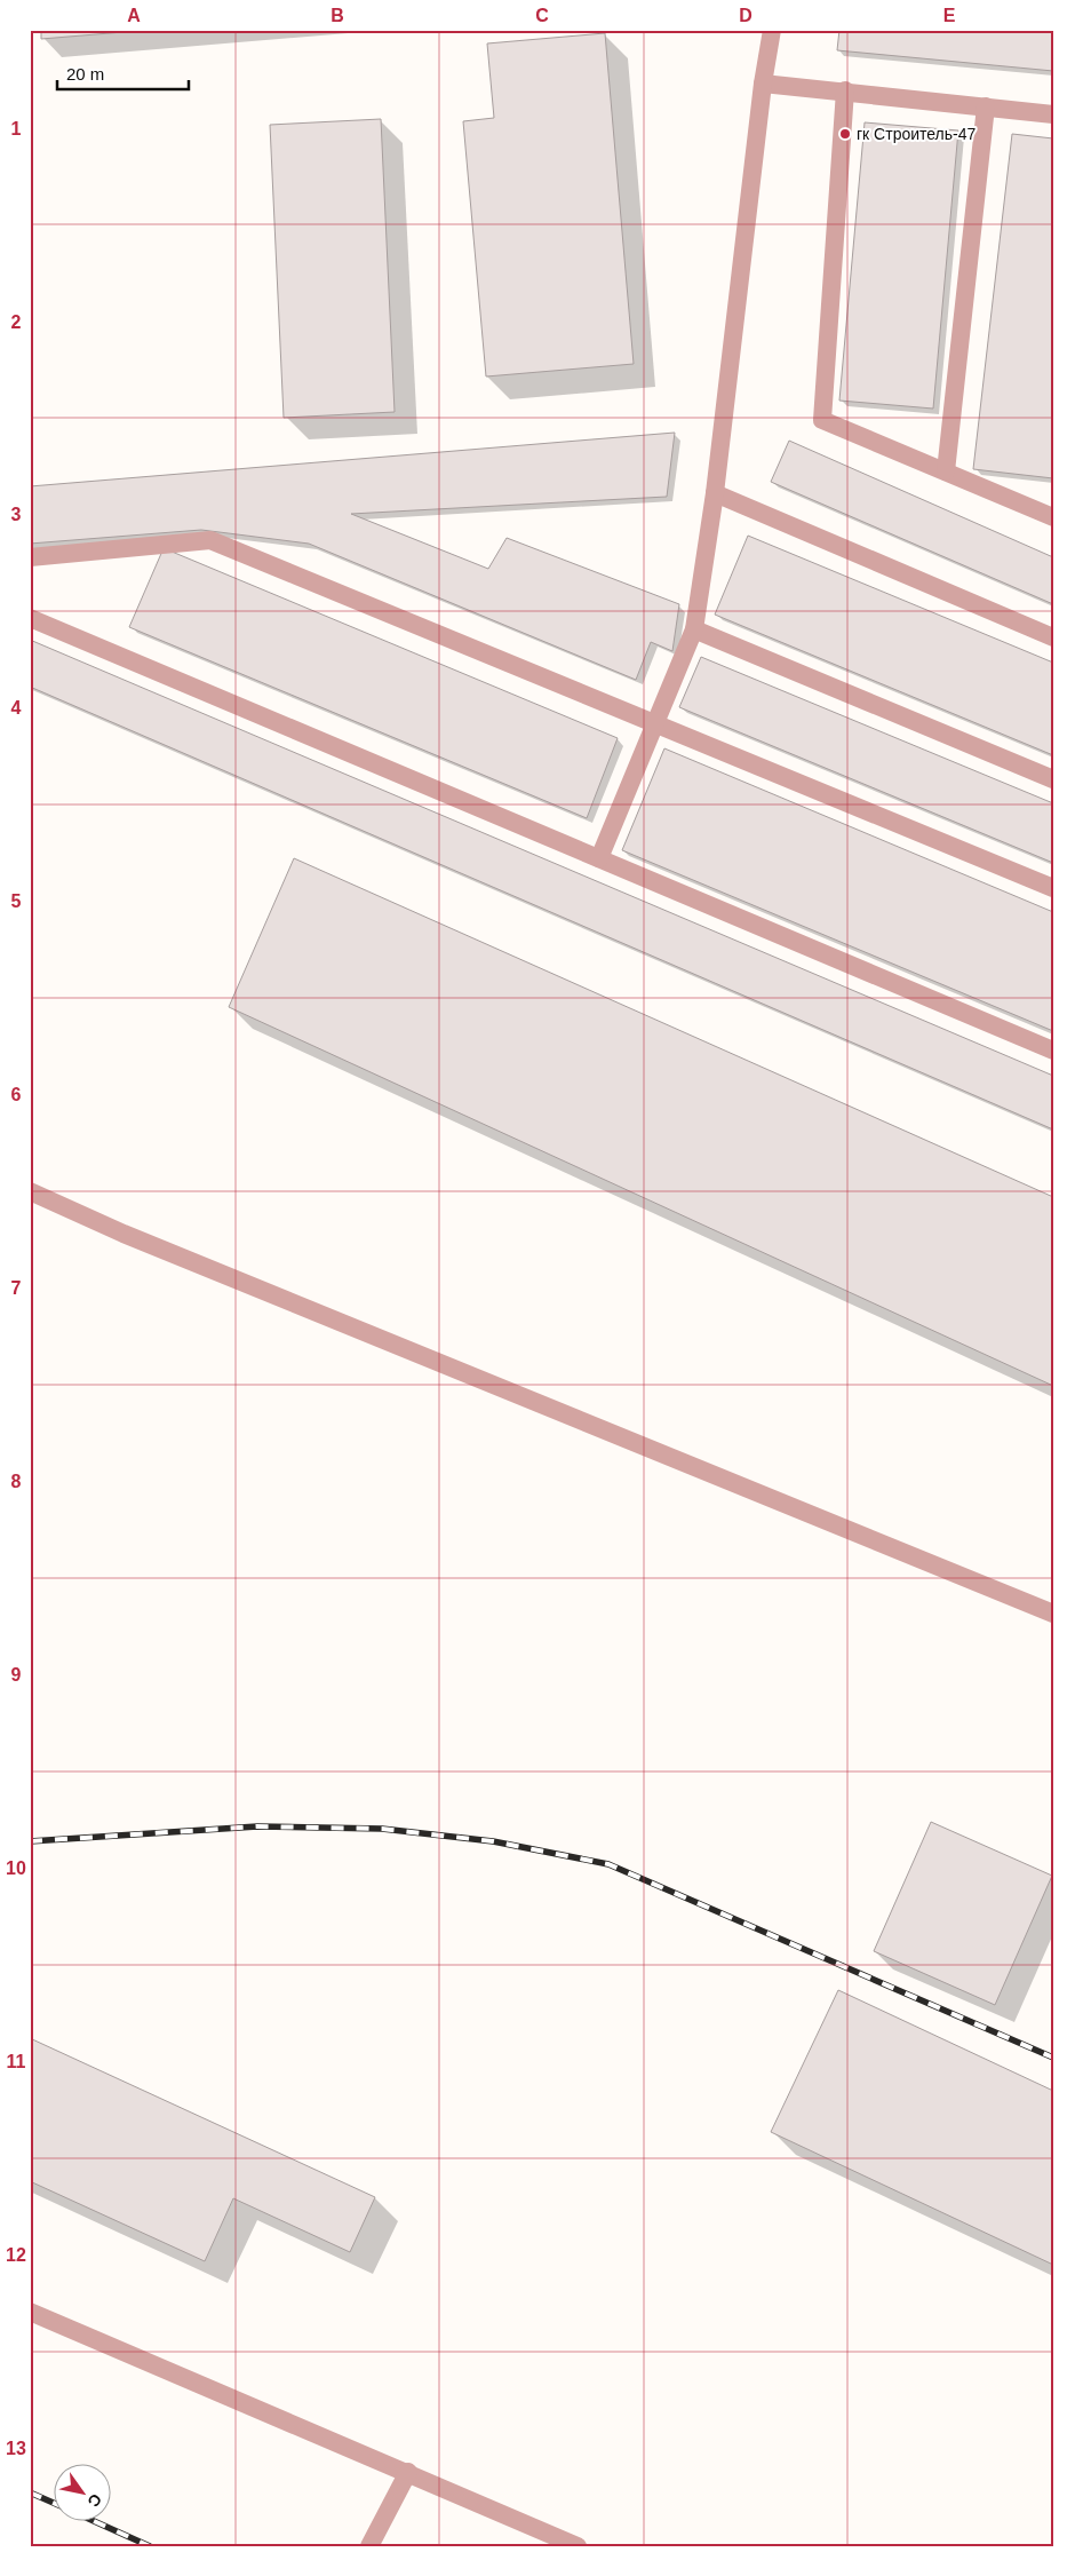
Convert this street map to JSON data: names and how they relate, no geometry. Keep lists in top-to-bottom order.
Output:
{
  "places": ["гк Строитель-47"],
  "scale_bar": "20 m",
  "north": "bottom right",
  "grid": {
    "columns": [
      "A",
      "B",
      "C",
      "D",
      "E"
    ],
    "rows": [
      "1",
      "2",
      "3",
      "4",
      "5",
      "6",
      "7",
      "8",
      "9",
      "10",
      "11",
      "12",
      "13"
    ]
  }
}
